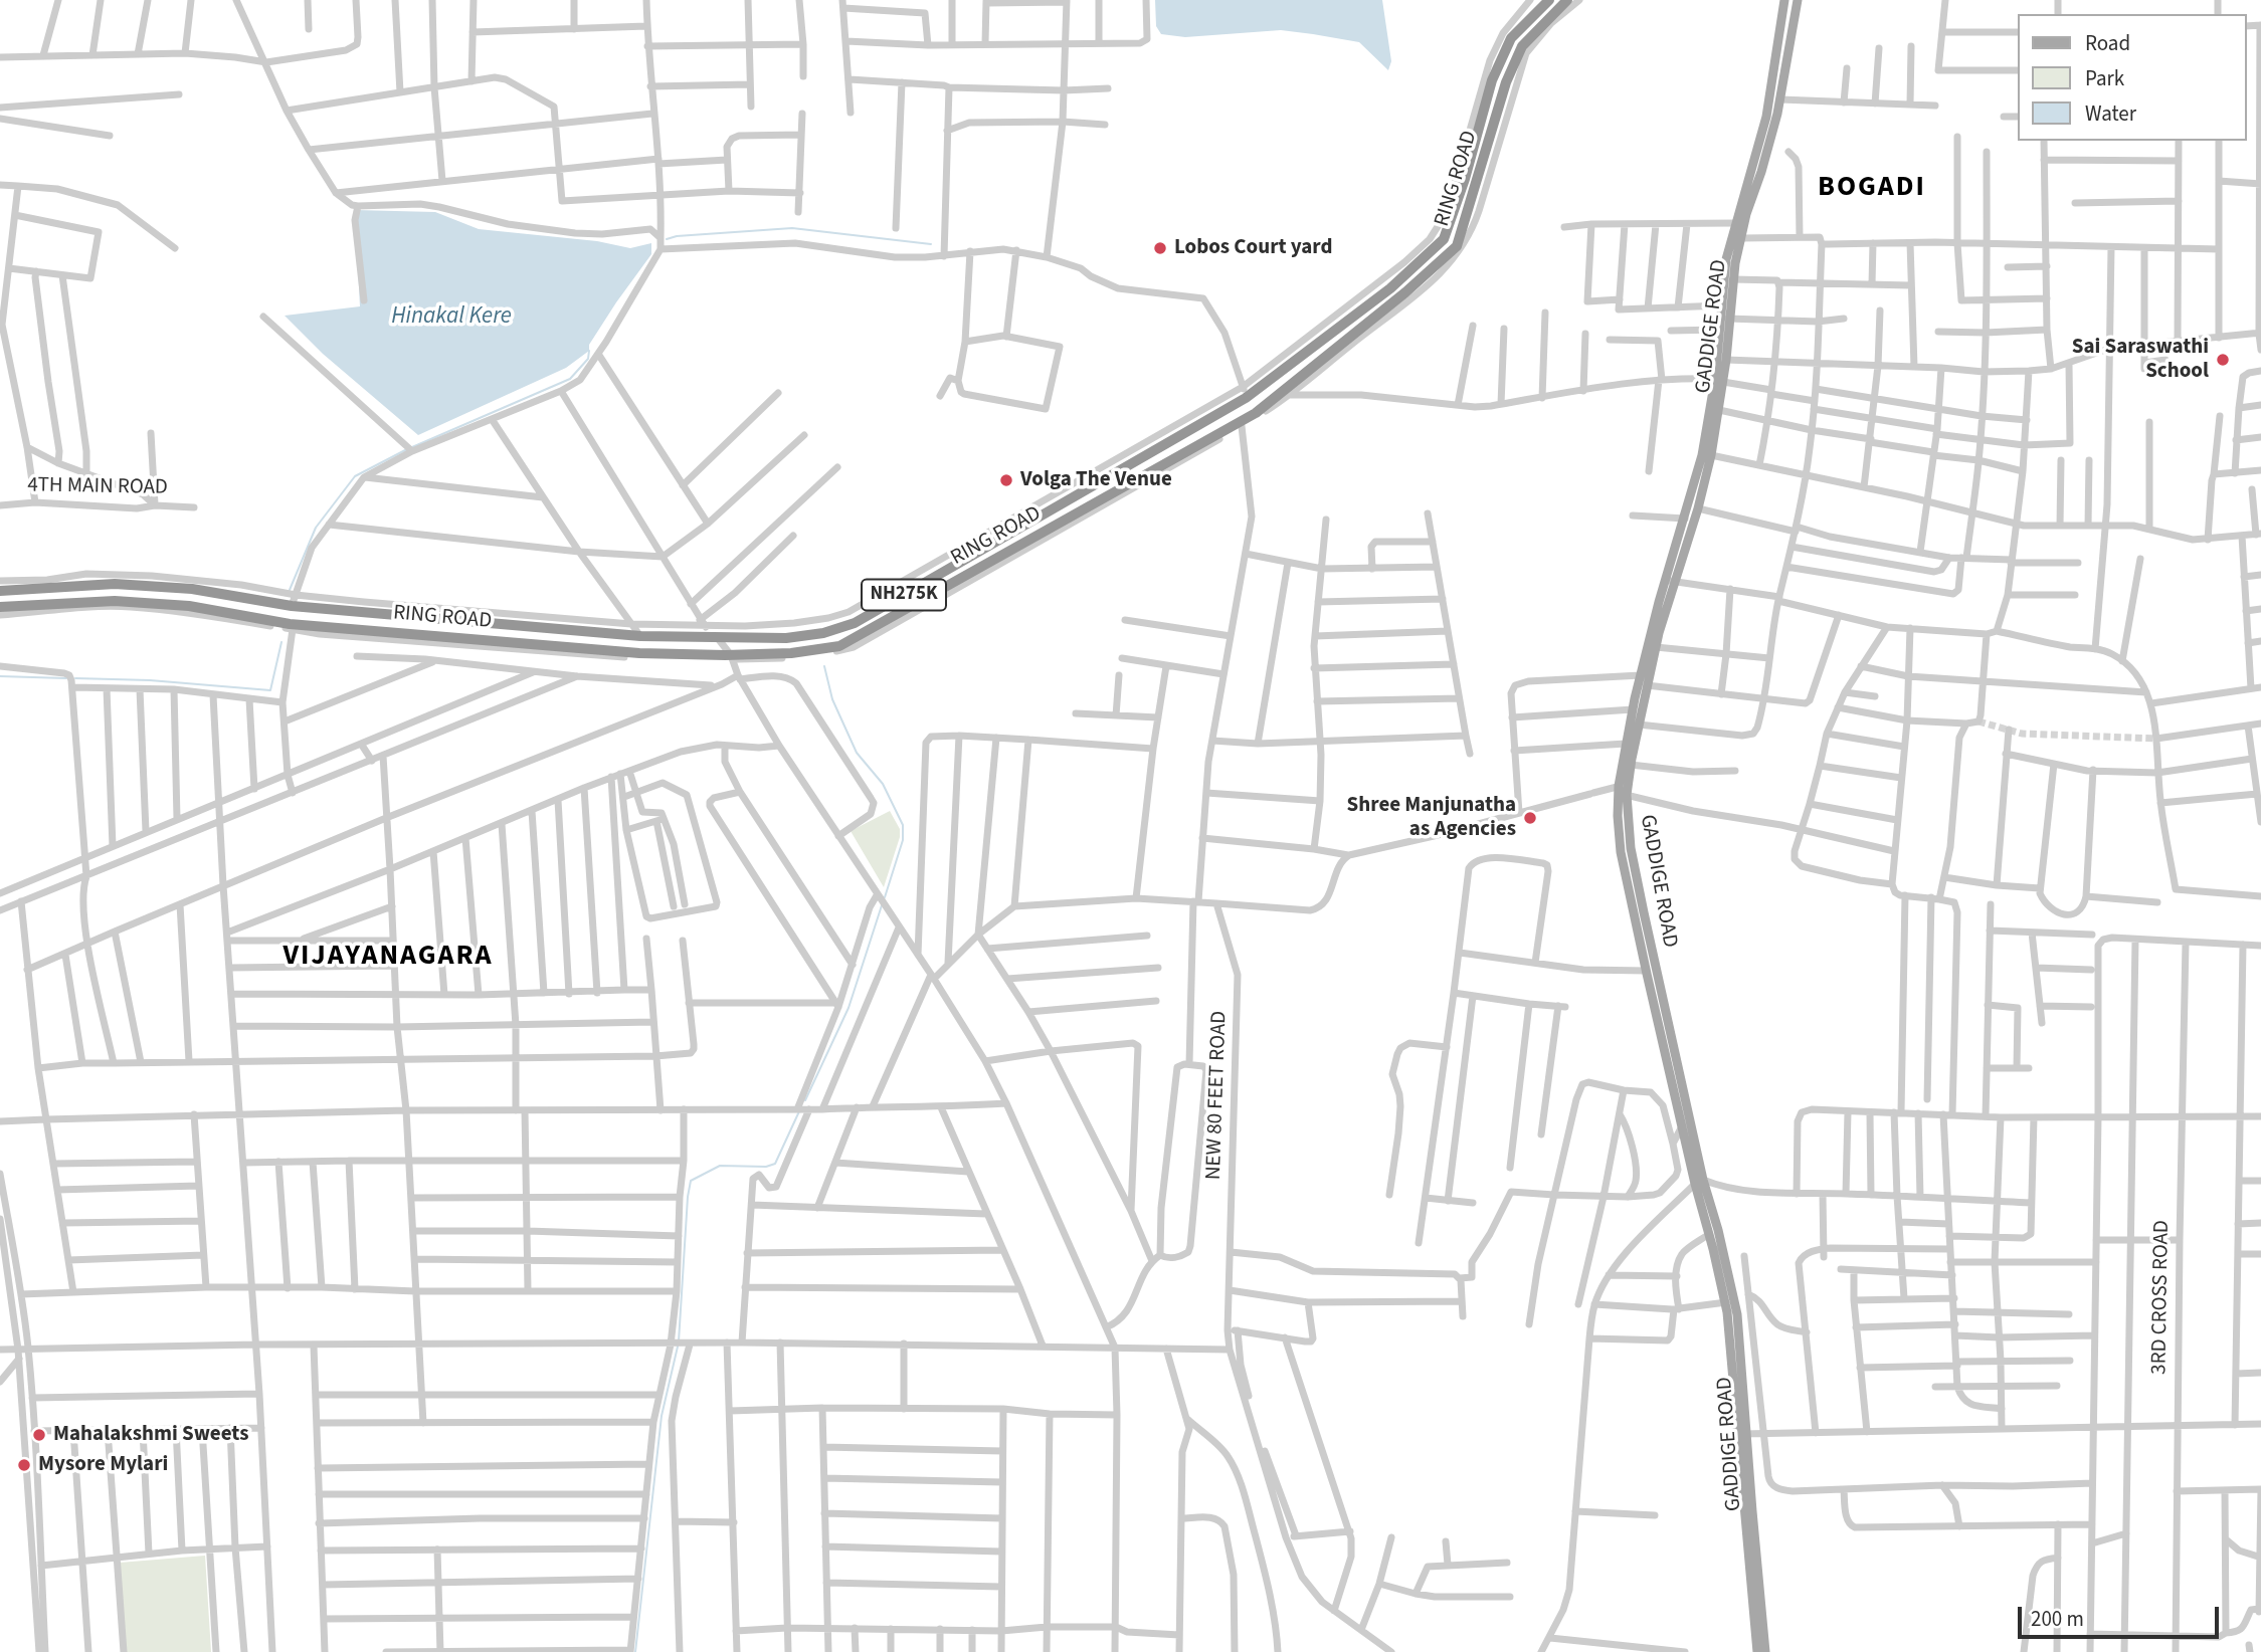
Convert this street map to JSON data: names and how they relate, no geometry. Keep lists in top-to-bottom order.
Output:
{
  "streets": {
    "highway": ["RING ROAD", "NH275K"],
    "main road": ["GADDIGE ROAD"],
    "street": ["4TH MAIN ROAD", "NEW 80 FEET ROAD", "3RD CROSS ROAD"]
  },
  "districts": ["BOGADI", "VIJAYANAGARA"],
  "water": ["Hinakal Kere"],
  "places": [
    "Lobos Court yard",
    "Sai Saraswathi School",
    "Volga The Venue",
    "Shree Manjunatha as Agencies",
    "Mahalakshmi Sweets",
    "Mysore Mylari"
  ],
  "legend": ["Road", "Park", "Water"],
  "scale_bar": "200 m"
}
